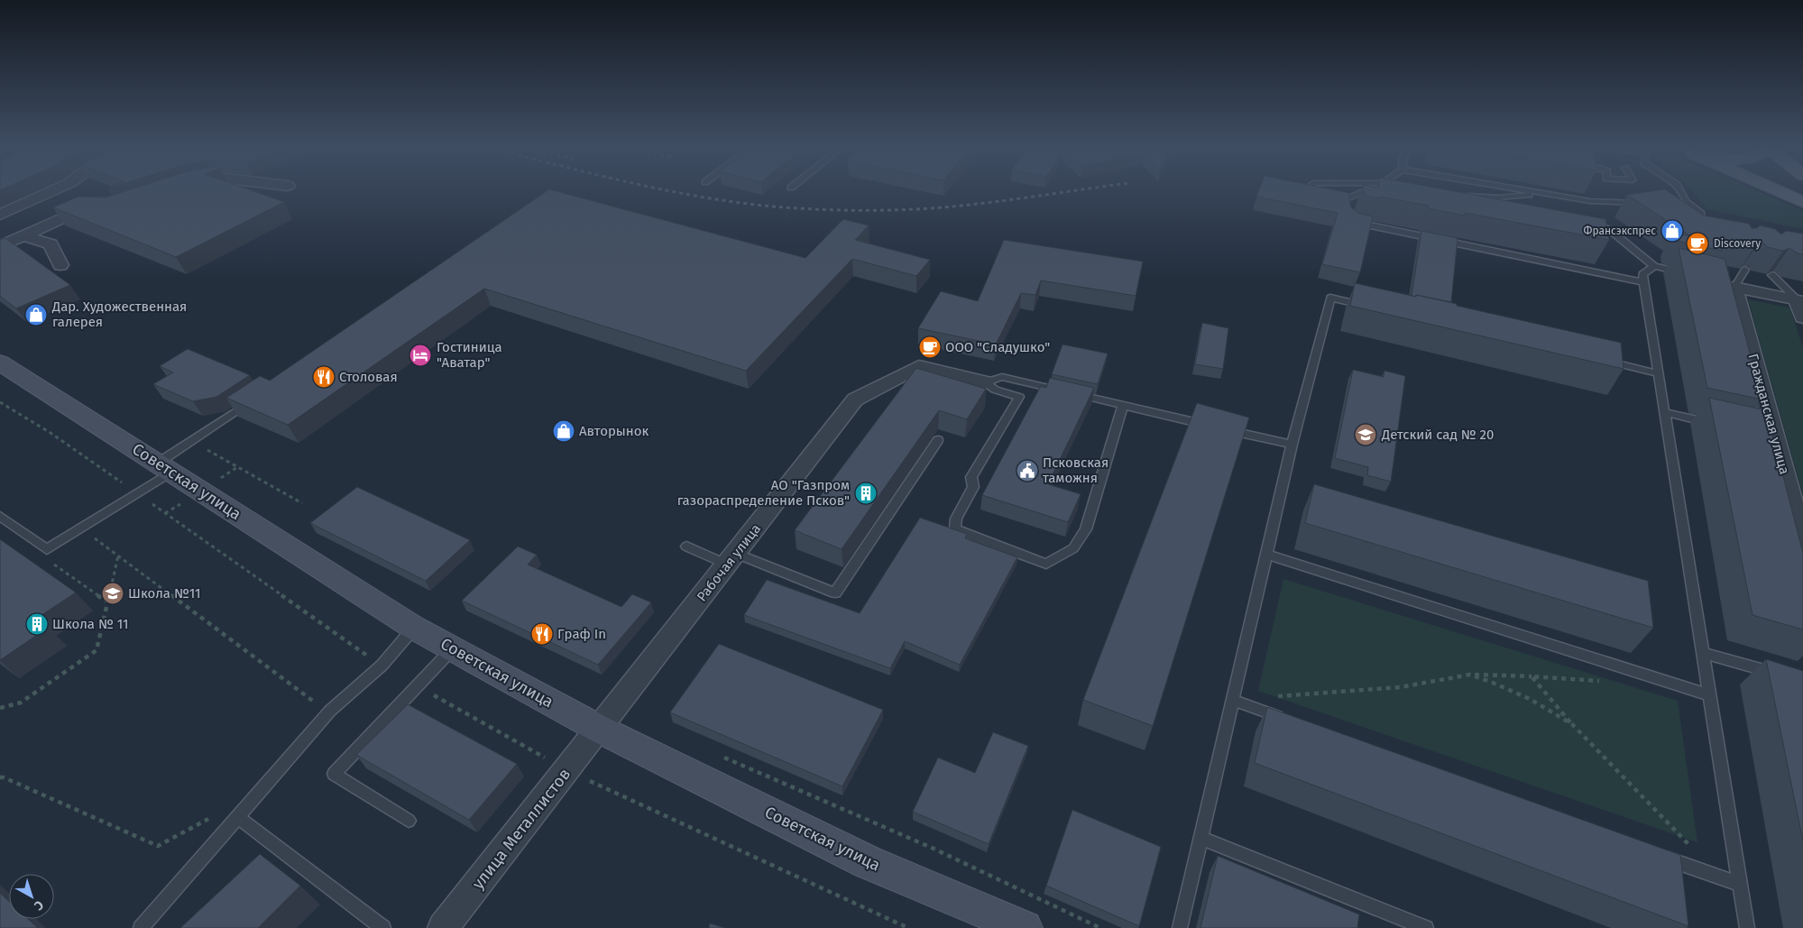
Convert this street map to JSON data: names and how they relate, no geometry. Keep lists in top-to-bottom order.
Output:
{
  "streets": {
    "street": [
      "Гражданская улица",
      "Советская улица",
      "Рабочая улица",
      "улица Металлистов"
    ]
  },
  "crossings": [
    ["Советская улица", "Рабочая улица"],
    ["Советская улица", "улица Металлистов"],
    ["Рабочая улица", "улица Металлистов"]
  ],
  "places": {
    "shop": ["Франсэкспрес", "Дар. Художественная галерея", "Авторынок"],
    "cafe": ["Discovery", "ООО \"Сладушко\""],
    "hotel": ["Гостиница \"Аватар\""],
    "restaurant": ["Столовая", "Граф In"],
    "school or university": ["Детский сад № 20", "Школа №11"],
    "public building": ["Псковская таможня"],
    "building": ["АО \"Газпром газораспределение Псков\"", "Школа № 11"]
  },
  "north": "bottom right"
}
